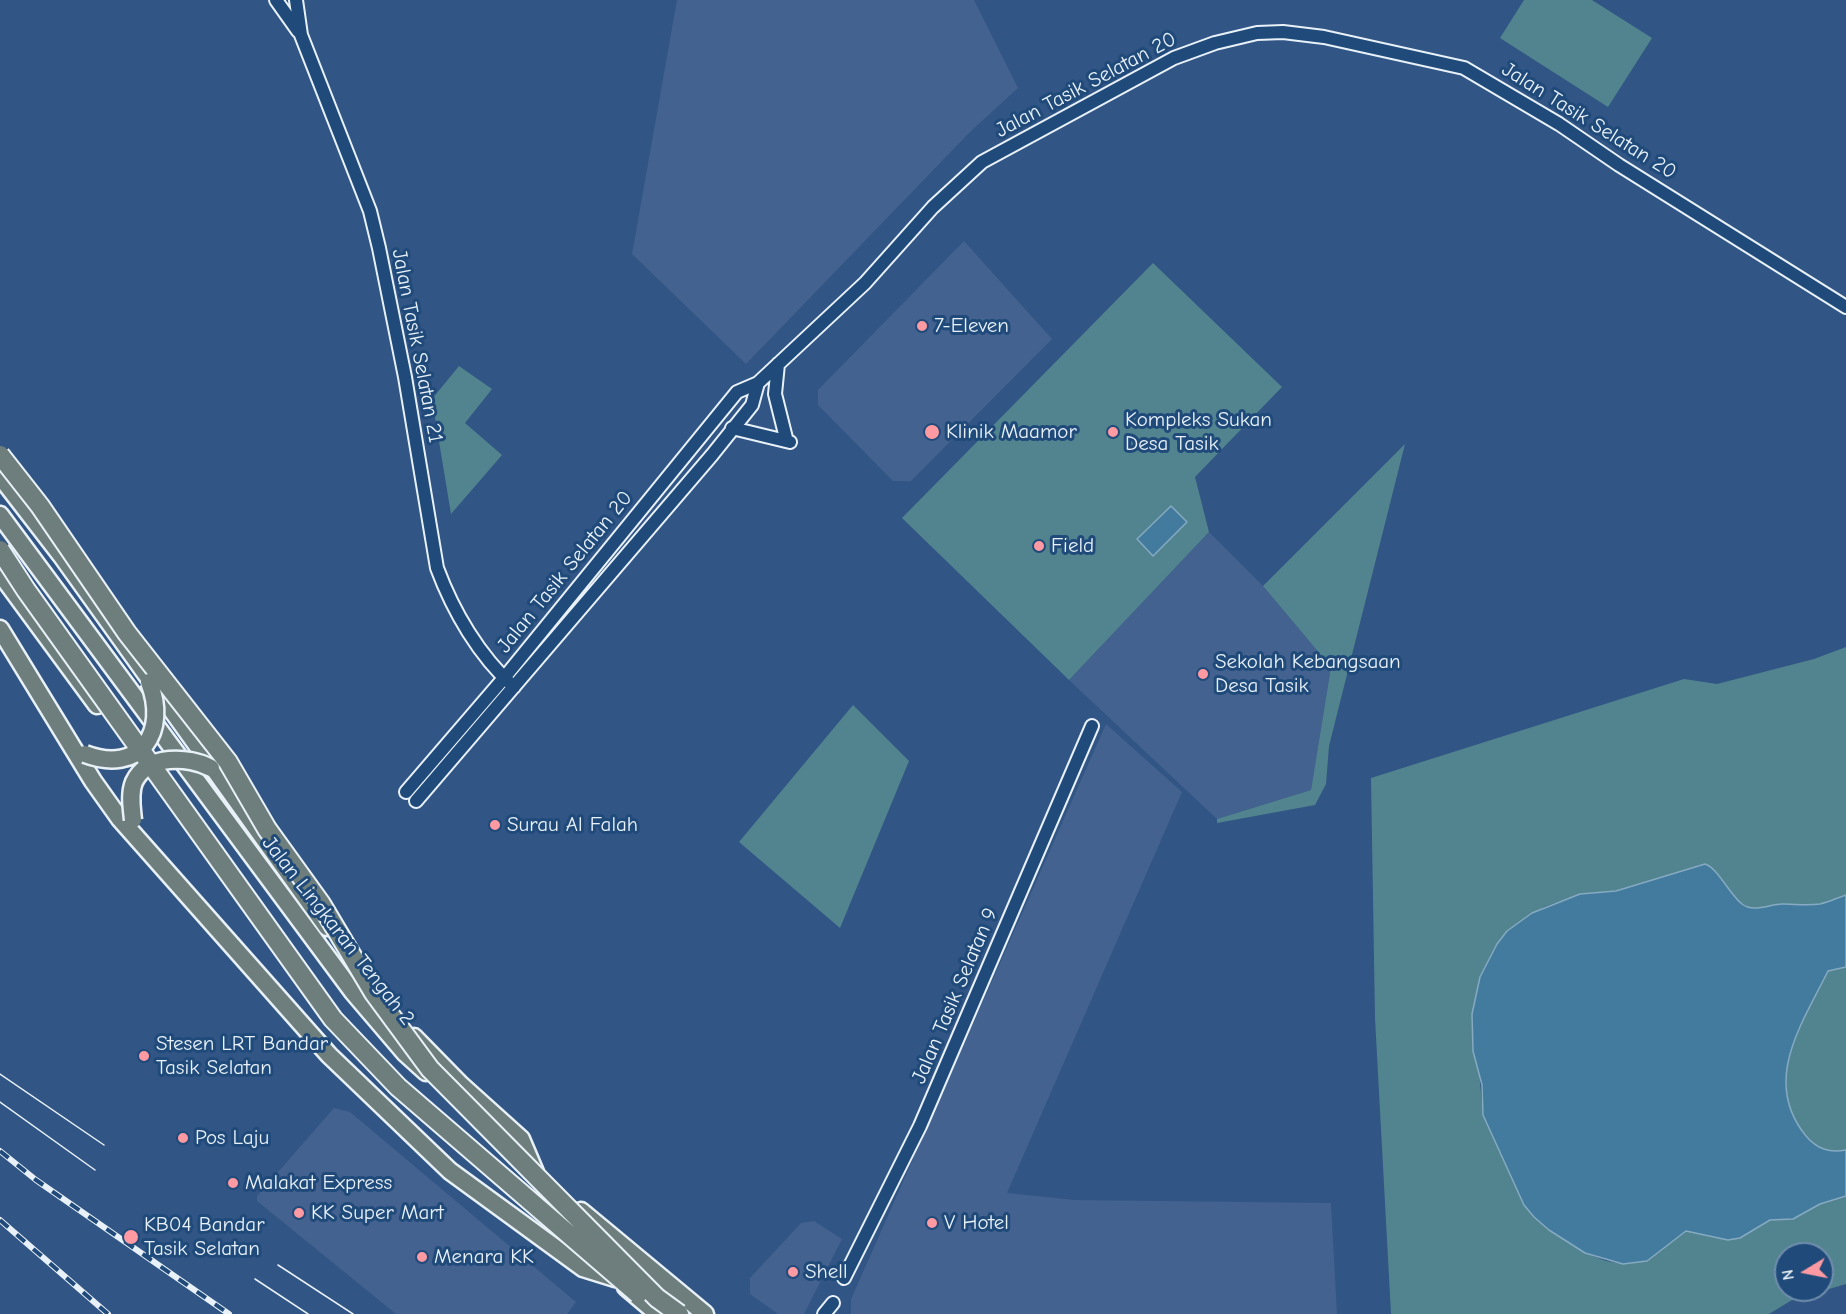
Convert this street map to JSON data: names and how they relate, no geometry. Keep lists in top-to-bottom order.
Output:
{
  "streets": {
    "highway": ["Jalan Lingkaran Tengah 2"],
    "street": ["Jalan Tasik Selatan 20", "Jalan Tasik Selatan 21", "Jalan Tasik Selatan 9"]
  },
  "crossings": [
    ["Jalan Tasik Selatan 20", "Jalan Tasik Selatan 21"]
  ],
  "places": [
    "7-Eleven",
    "Klinik Maamor",
    "Kompleks Sukan Desa Tasik",
    "Field",
    "Sekolah Kebangsaan Desa Tasik",
    "Surau Al Falah",
    "Stesen LRT Bandar Tasik Selatan",
    "Pos Laju",
    "Malakat Express",
    "KK Super Mart",
    "V Hotel",
    "KB04 Bandar Tasik Selatan",
    "Menara KK",
    "Shell"
  ],
  "north": "left"
}
